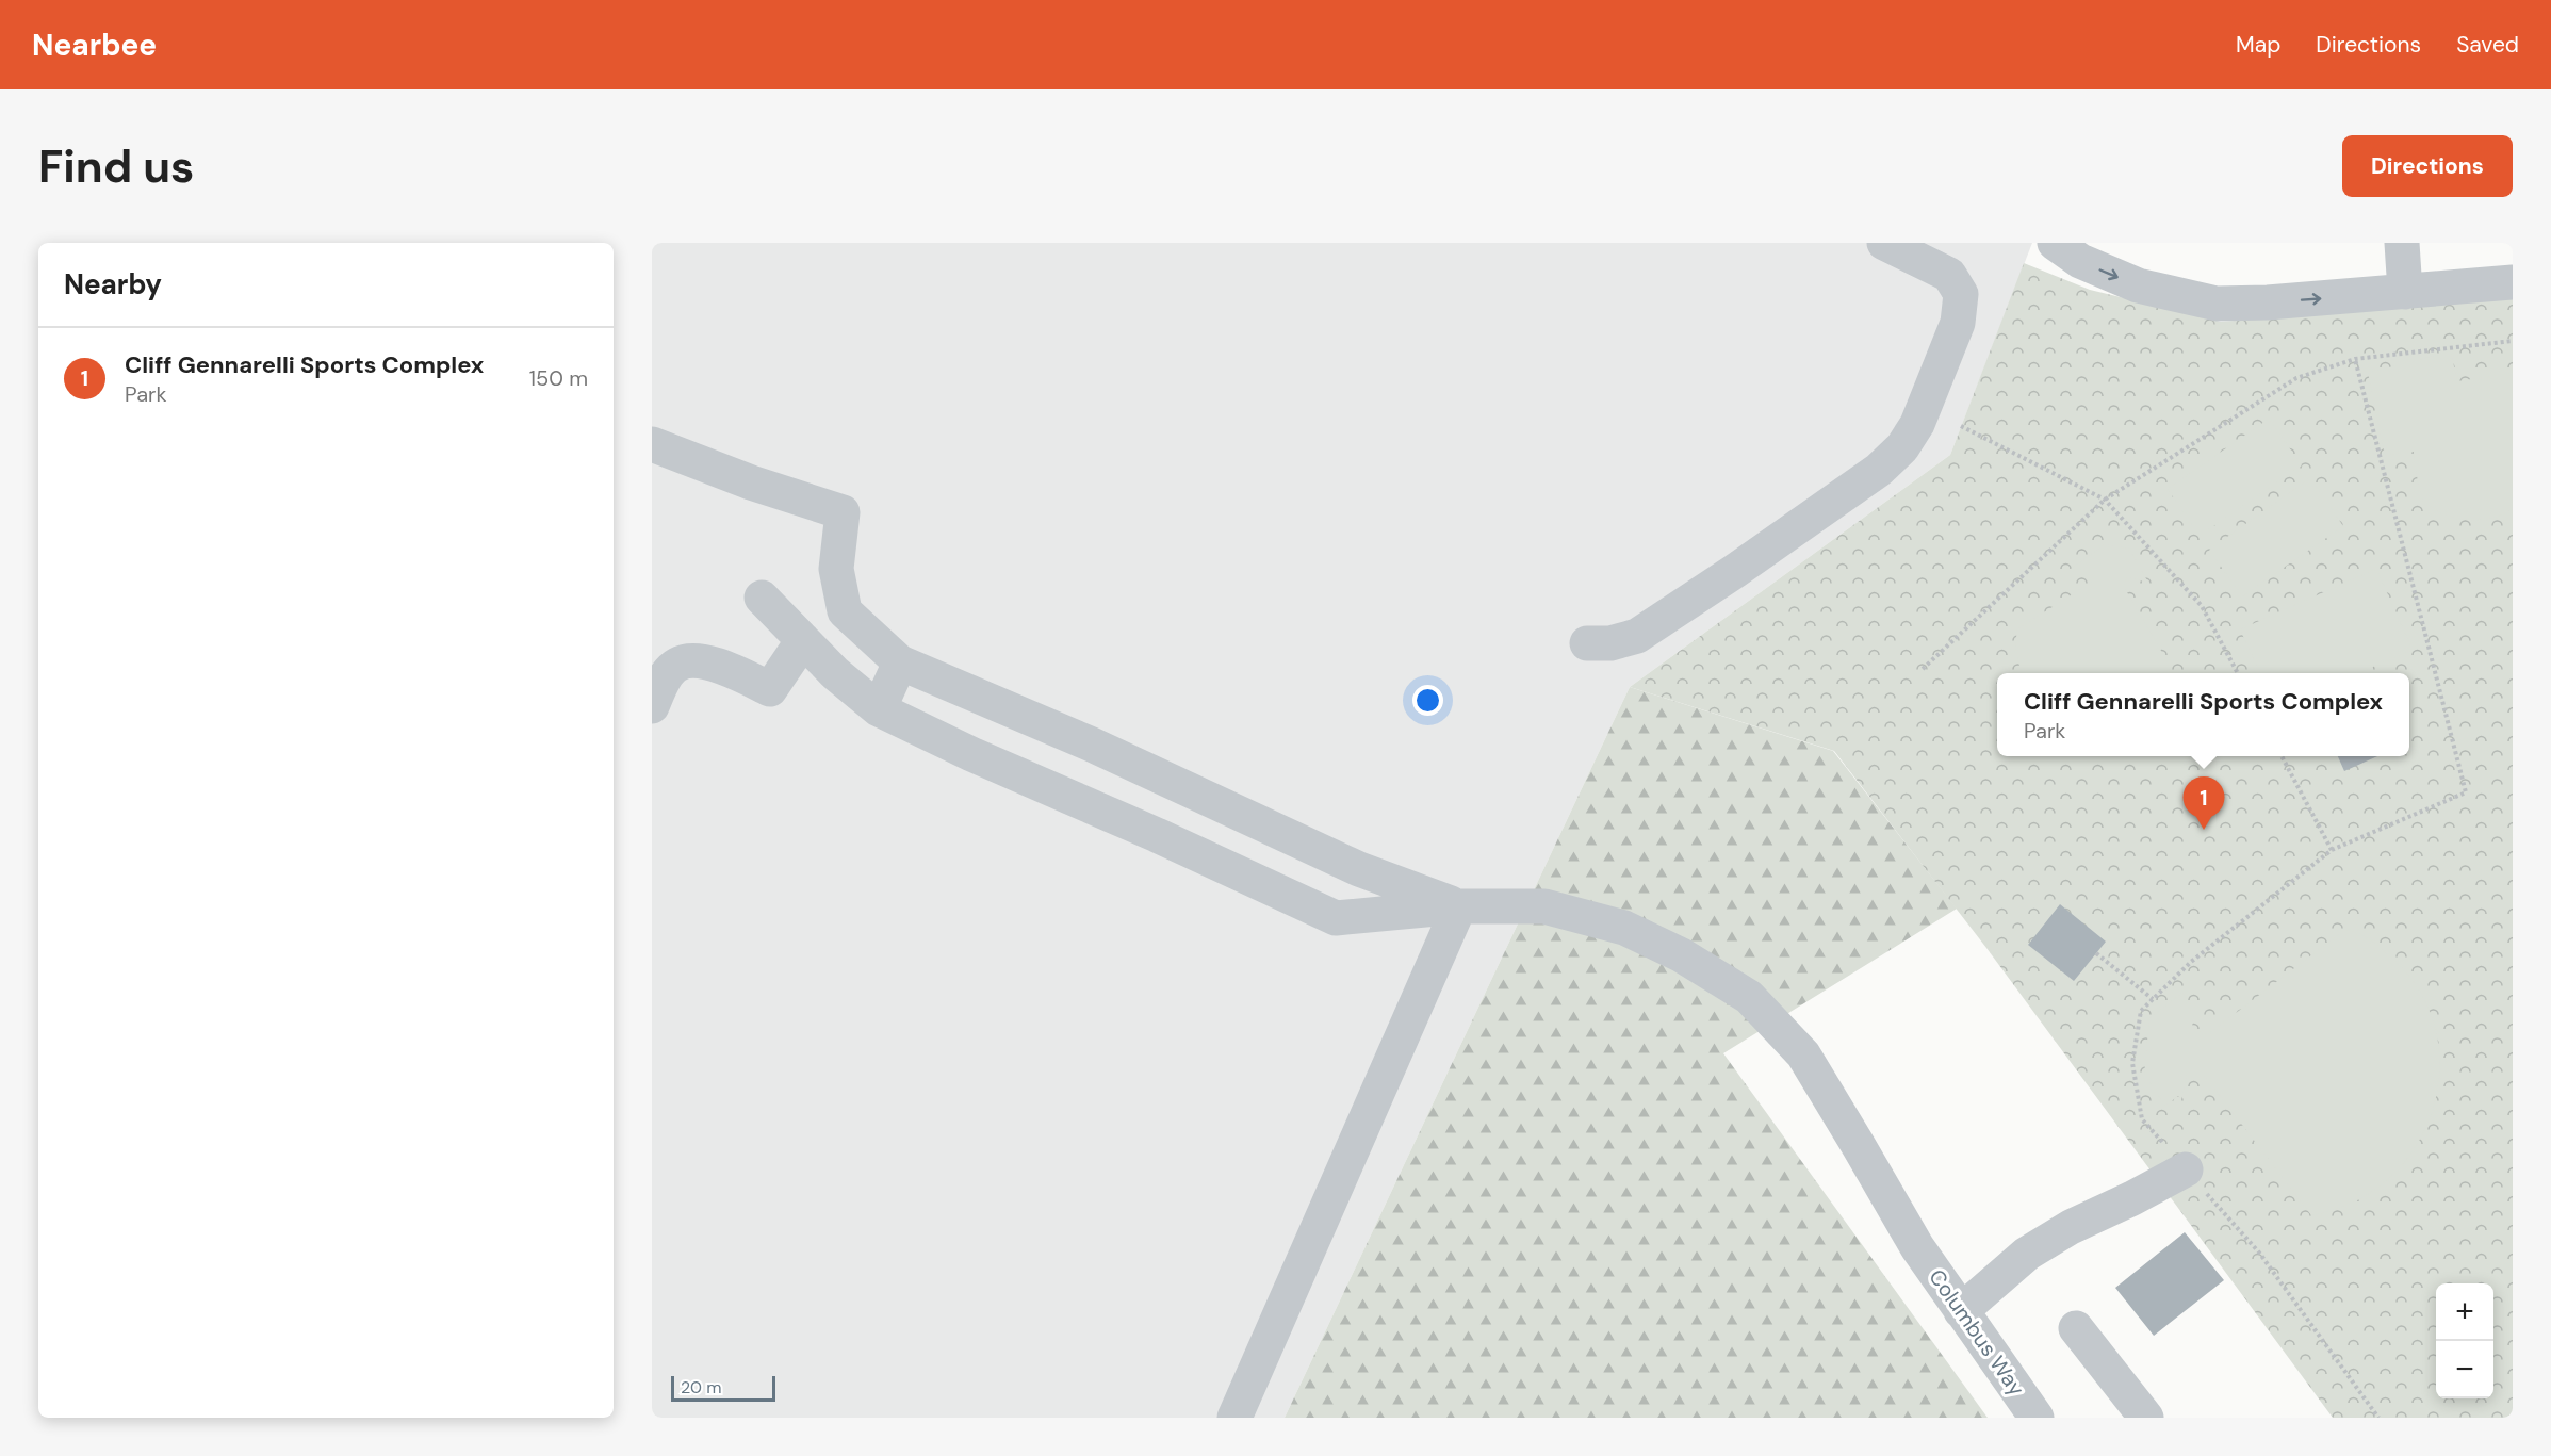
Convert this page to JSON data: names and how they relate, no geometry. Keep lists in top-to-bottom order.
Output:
{
  "streets": {
    "street": ["Columbus Way"]
  },
  "scale_bar": "20 m",
  "page": {
    "header": "Nearbee",
    "nav": ["Map", "Directions", "Saved"],
    "buttons": "Directions",
    "title": "Find us",
    "heading": "Nearby",
    "list": [
      {
        "mark": "1",
        "name": "Cliff Gennarelli Sports Complex",
        "note": "Park",
        "value": "150 m"
      }
    ],
    "popup": ["Cliff Gennarelli Sports Complex", "Park"],
    "pins": "1",
    "map_buttons": ["+", "−"],
    "scale": "20 m"
  }
}
